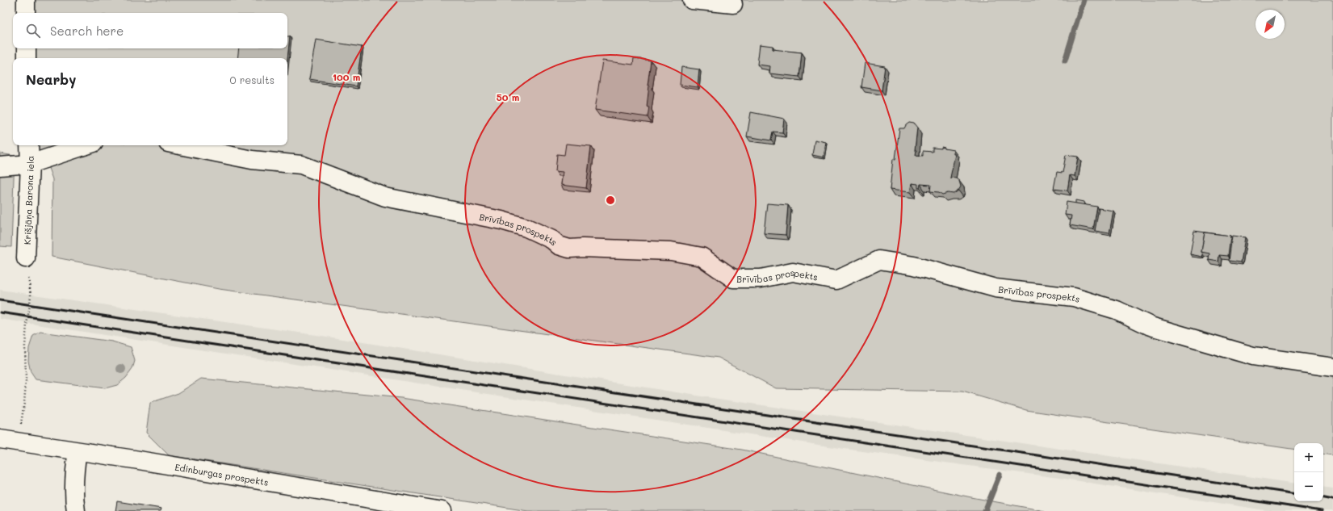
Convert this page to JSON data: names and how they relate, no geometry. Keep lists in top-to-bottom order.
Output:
{
  "streets": {
    "street": ["Krišjāņa Barona iela", "Brīvības prospekts", "Edinburgas prospekts"]
  },
  "north": "bottom left",
  "page": {
    "search": "Search here",
    "heading": ["Nearby", "0 results"],
    "map_buttons": ["+", "−"]
  },
  "rings": ["100 m", "50 m"]
}
